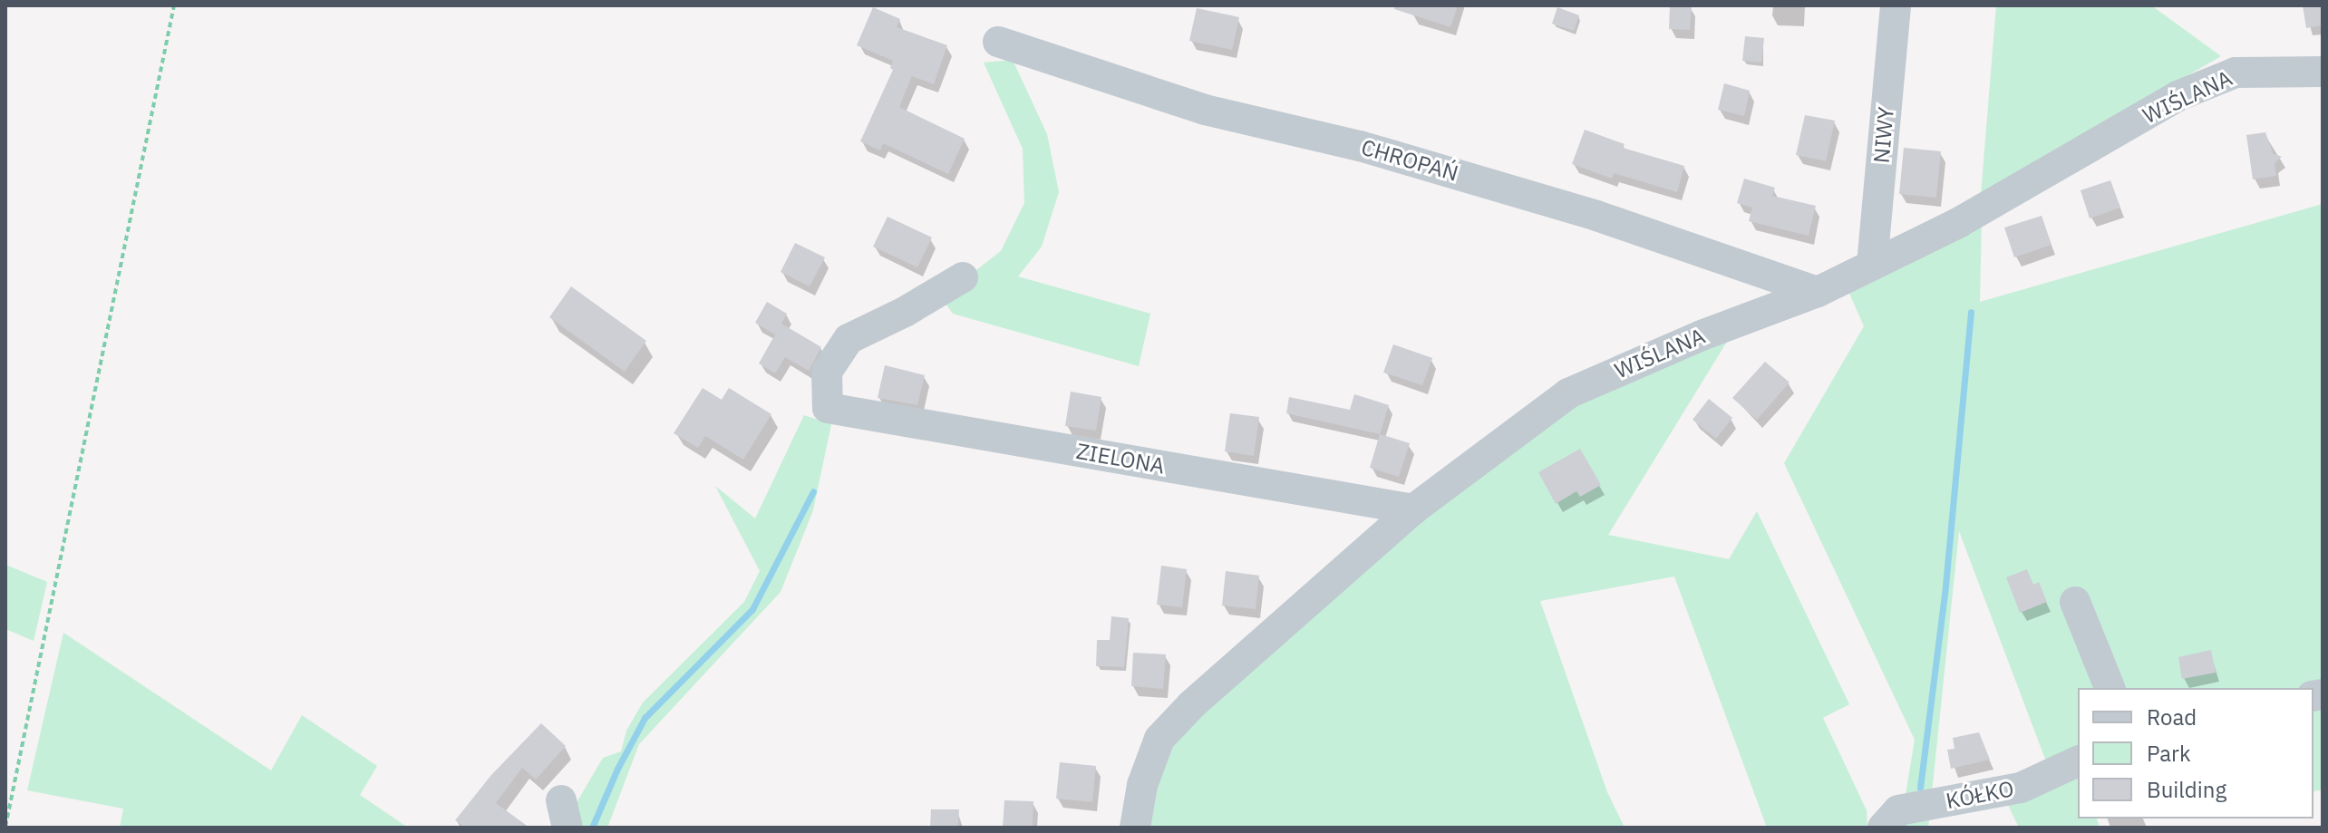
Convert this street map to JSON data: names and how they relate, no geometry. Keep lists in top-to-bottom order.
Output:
{
  "streets": {
    "street": [
      "WIŚLANA",
      "NIWY",
      "CHROPAŃ",
      "ZIELONA",
      "KÓŁKO"
    ]
  },
  "crossings": [
    ["WIŚLANA", "NIWY"],
    ["WIŚLANA", "CHROPAŃ"],
    ["WIŚLANA", "ZIELONA"]
  ],
  "legend": ["Road", "Park", "Building"]
}
